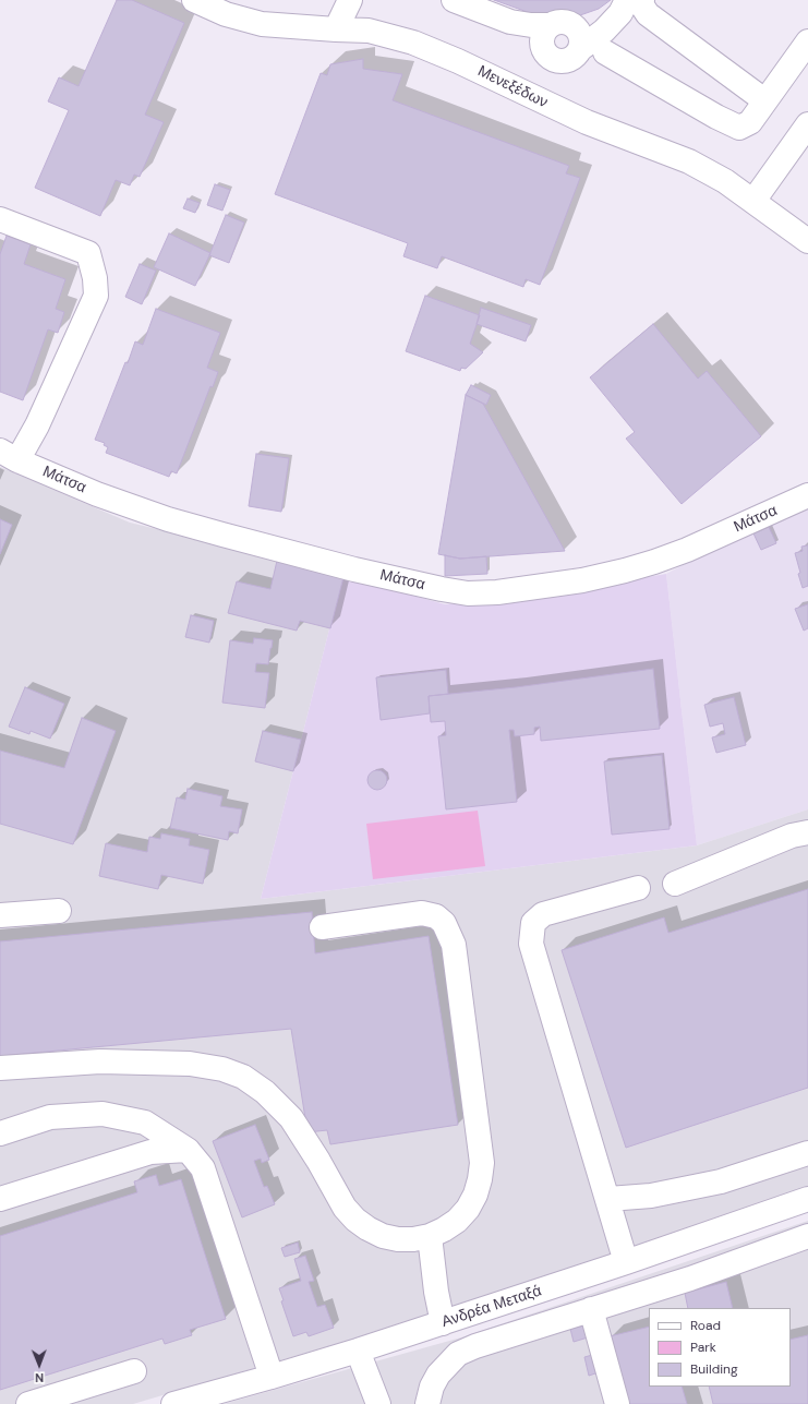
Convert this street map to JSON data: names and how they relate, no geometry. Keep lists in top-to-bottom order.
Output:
{
  "streets": {
    "street": ["Μενεξέδων", "Μάτσα", "Ανδρέα Μεταξά"]
  },
  "legend": ["Road", "Park", "Building"],
  "north": "bottom"
}
